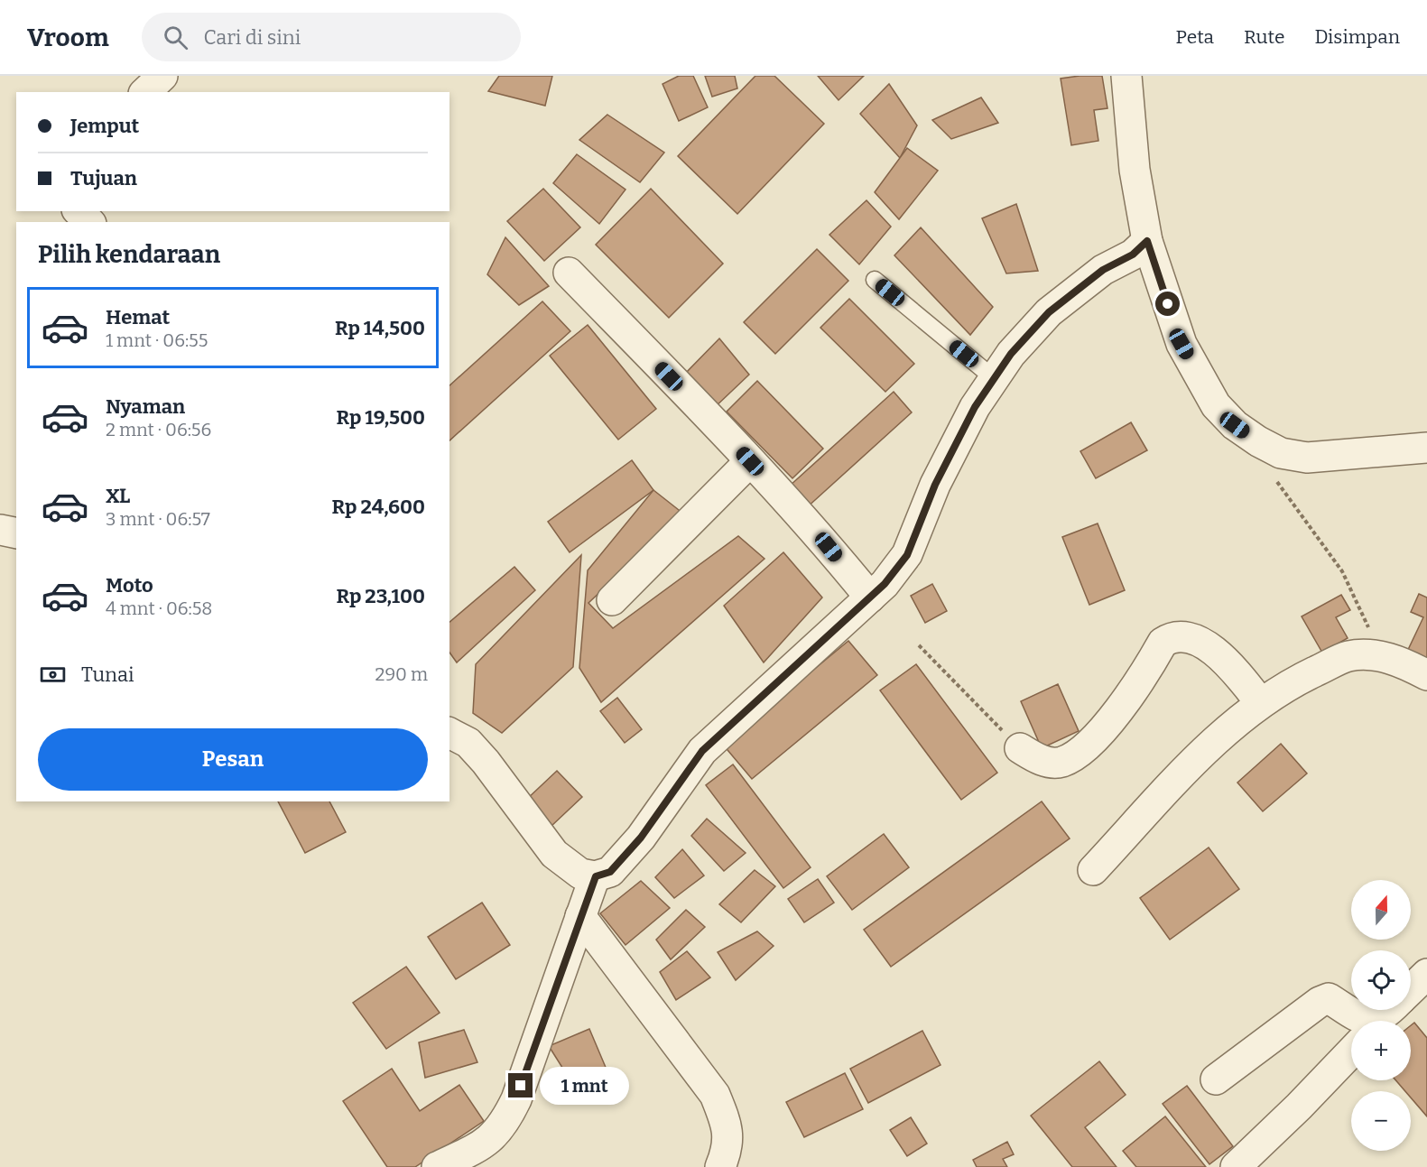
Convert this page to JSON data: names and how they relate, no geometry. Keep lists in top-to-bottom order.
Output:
{
  "north": "top",
  "page": {
    "header": "Vroom",
    "search": "Cari di sini",
    "nav": ["Peta", "Rute", "Disimpan"],
    "banner": ["Jemput", "Tujuan"],
    "heading": "Pilih kendaraan",
    "list": [
      {
        "name": "Hemat",
        "note": "1 mnt · 06:55",
        "value": "Rp 14,500"
      },
      {
        "name": "Nyaman",
        "note": "2 mnt · 06:56",
        "value": "Rp 19,500"
      },
      {
        "name": "XL",
        "note": "3 mnt · 06:57",
        "value": "Rp 24,600"
      },
      {
        "name": "Moto",
        "note": "4 mnt · 06:58",
        "value": "Rp 23,100"
      }
    ],
    "pay": ["Tunai", "290 m"],
    "buttons": "Pesan",
    "map_buttons": ["+", "−"],
    "bubble": "1 mnt"
  }
}
